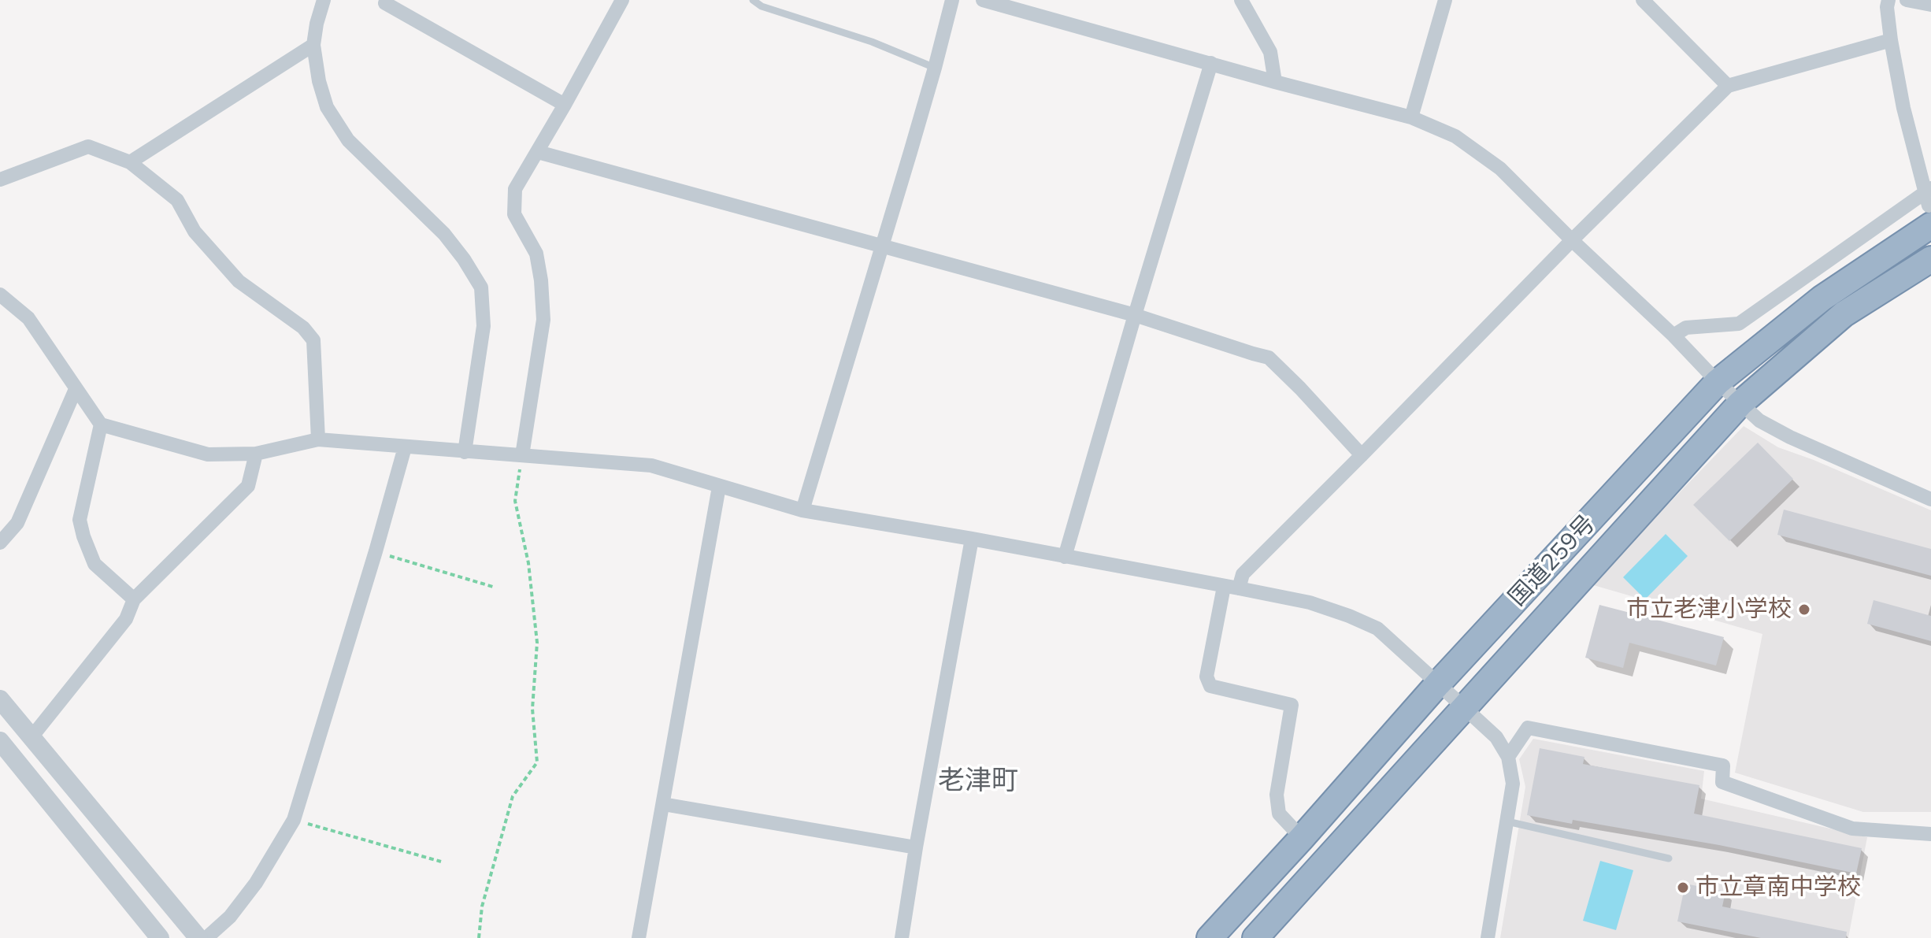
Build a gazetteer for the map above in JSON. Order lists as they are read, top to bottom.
{
  "streets": {
    "highway": ["国道259号"]
  },
  "districts": ["老津町"],
  "places": ["市立老津小学校", "市立章南中学校"]
}
